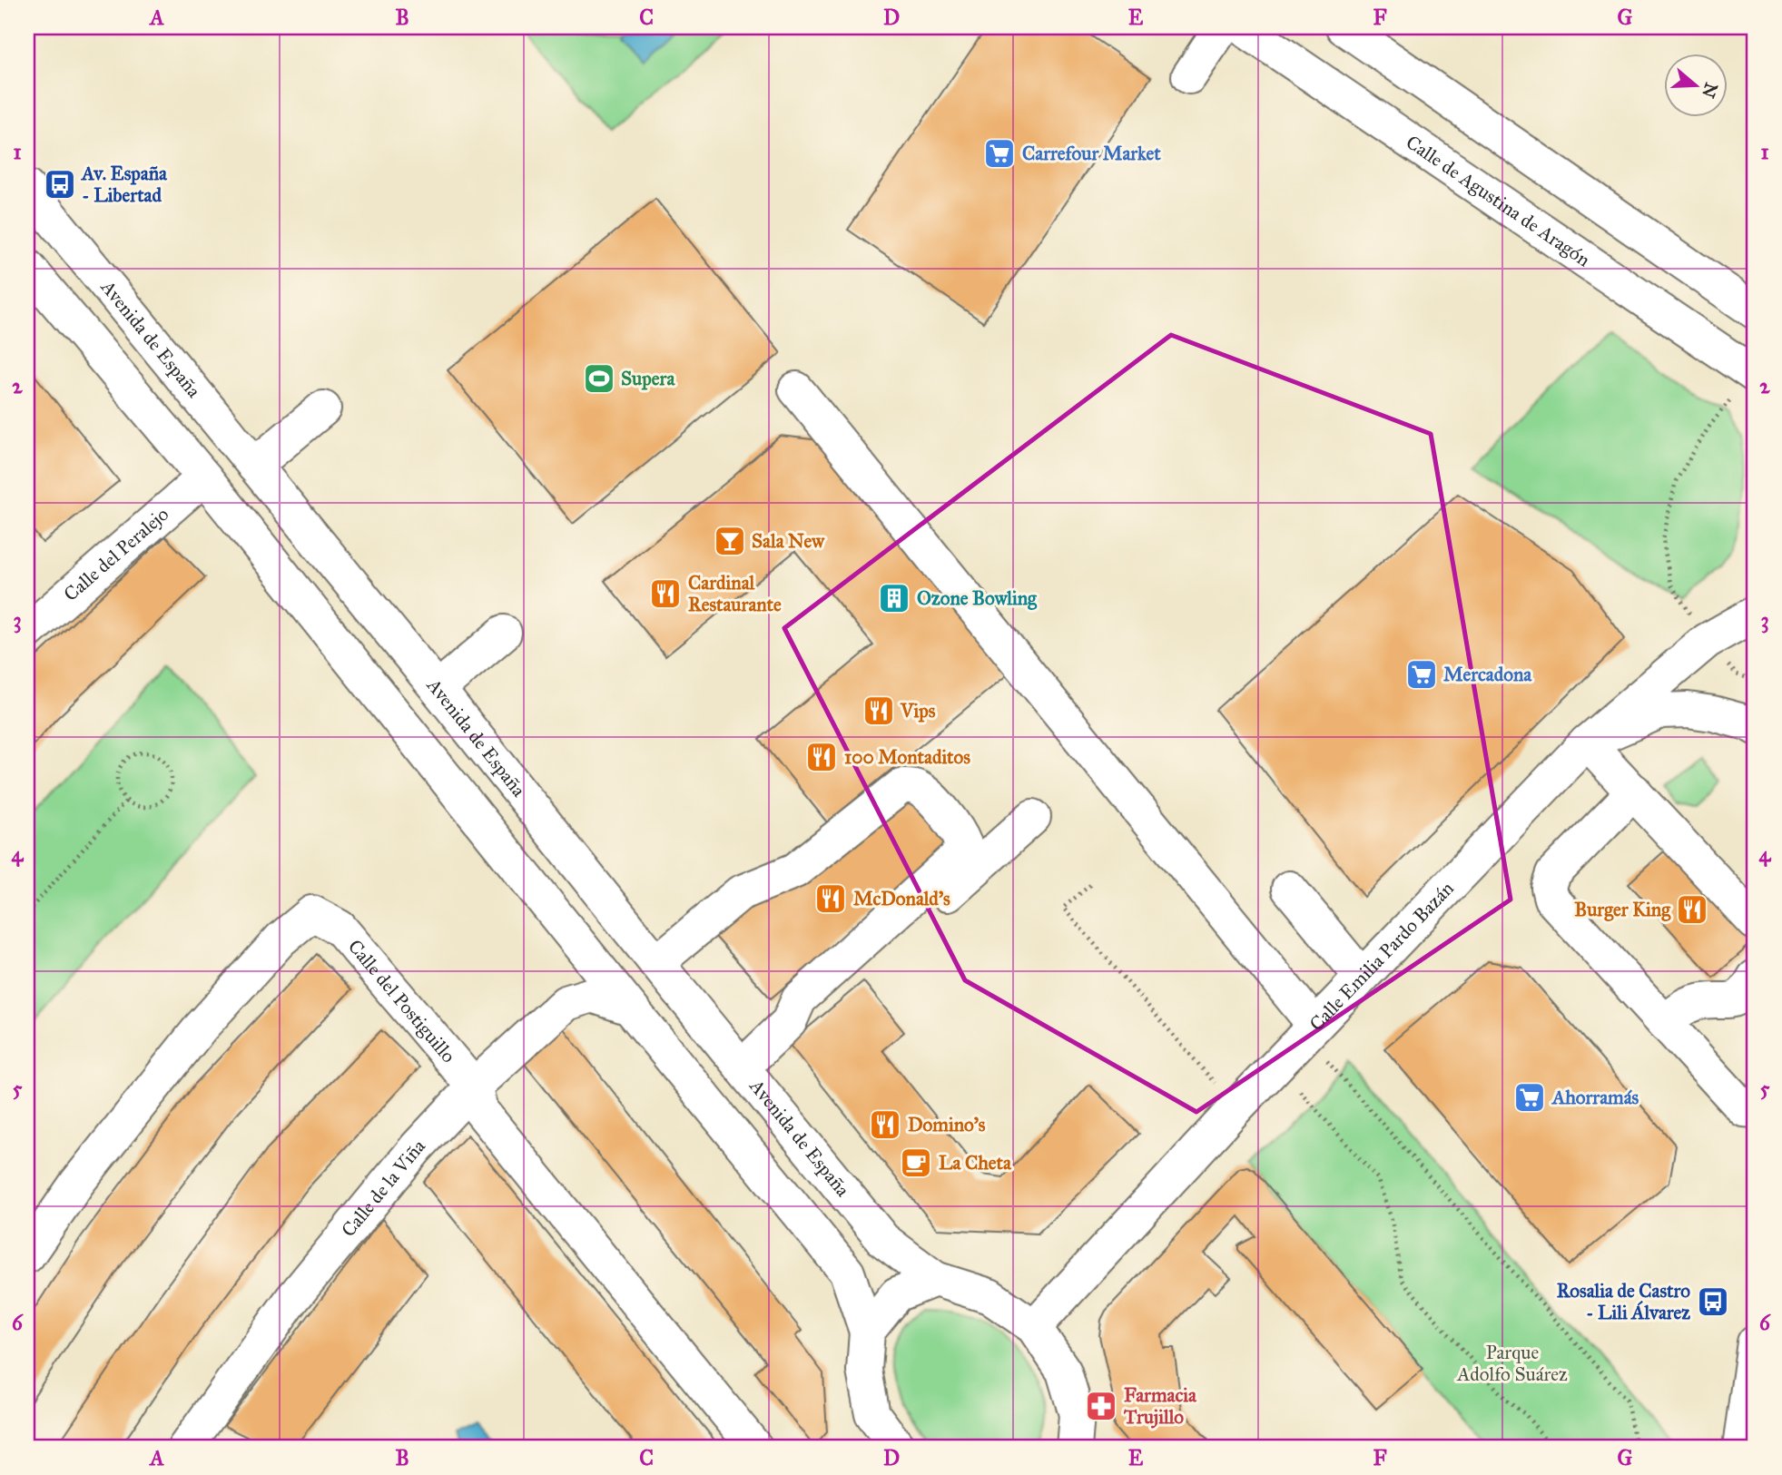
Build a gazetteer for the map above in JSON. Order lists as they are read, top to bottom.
{
  "streets": {
    "street": [
      "Calle de Agustina de Aragón",
      "Avenida de España",
      "Calle del Peralejo",
      "Calle Emilia Pardo Bazán",
      "Calle del Postiguillo",
      "Calle de la Viña"
    ]
  },
  "crossings": [
    ["Avenida de España", "Calle Emilia Pardo Bazán"],
    ["Calle del Postiguillo", "Calle de la Viña"]
  ],
  "parks": ["Parque Adolfo Suárez"],
  "places": {
    "supermarket": ["Carrefour Market", "Mercadona", "Ahorramás"],
    "bus stop": ["Av. España - Libertad", "Rosalia de Castro - Lili Álvarez"],
    "sports": ["Supera"],
    "bar": ["Sala New"],
    "restaurant": [
      "Cardinal Restaurante",
      "Vips",
      "100 Montaditos",
      "McDonald's",
      "Burger King",
      "Domino's"
    ],
    "building": ["Ozone Bowling"],
    "cafe": ["La Cheta"],
    "pharmacy": ["Farmacia Trujillo"]
  },
  "north": "right",
  "grid": {
    "columns": [
      "A",
      "B",
      "C",
      "D",
      "E",
      "F",
      "G"
    ],
    "rows": [
      "1",
      "2",
      "3",
      "4",
      "5",
      "6"
    ]
  }
}
